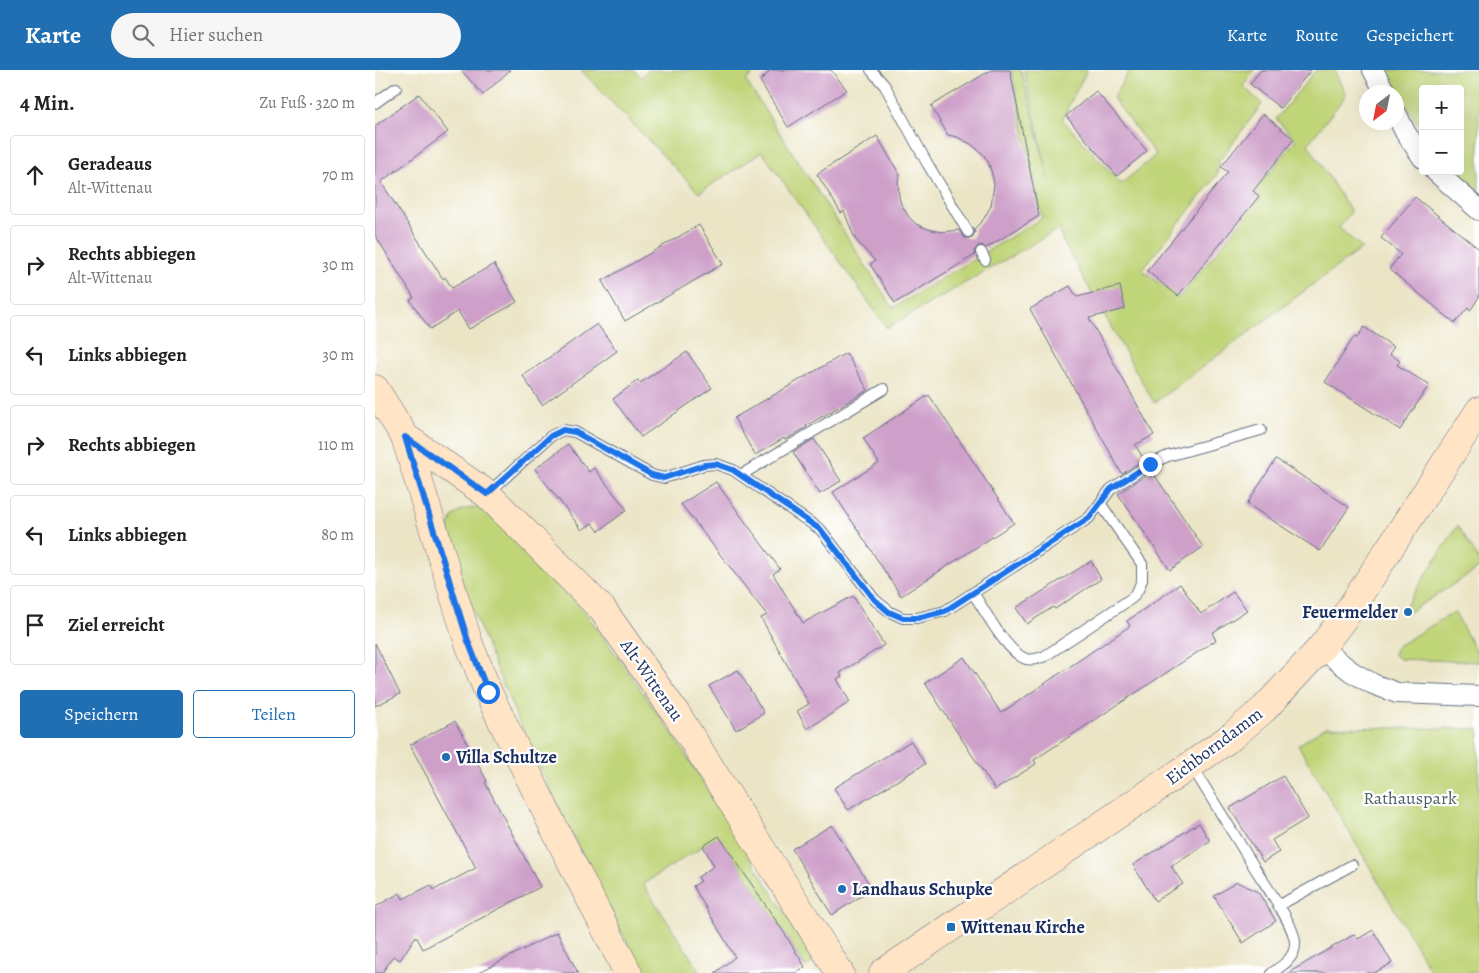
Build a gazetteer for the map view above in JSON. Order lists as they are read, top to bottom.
{
  "streets": {
    "main road": ["Alt-Wittenau", "Eichborndamm"]
  },
  "parks": ["Rathauspark"],
  "places": {
    "other": ["Feuermelder", "Villa Schultze", "Landhaus Schupke"],
    "transit": ["Wittenau Kirche"]
  },
  "north": "bottom left",
  "page": {
    "header": "Karte",
    "search": "Hier suchen",
    "nav": ["Karte", "Route", "Gespeichert"],
    "heading": ["4 Min.", "Zu Fuß · 320 m"],
    "map_buttons": ["+", "−"],
    "list": [
      ["Geradeaus", "Alt-Wittenau", "70 m"],
      ["Rechts abbiegen", "Alt-Wittenau", "30 m"],
      ["Links abbiegen", "30 m"],
      ["Rechts abbiegen", "110 m"],
      ["Links abbiegen", "80 m"],
      "Ziel erreicht"
    ],
    "buttons": ["Speichern", "Teilen"]
  }
}
